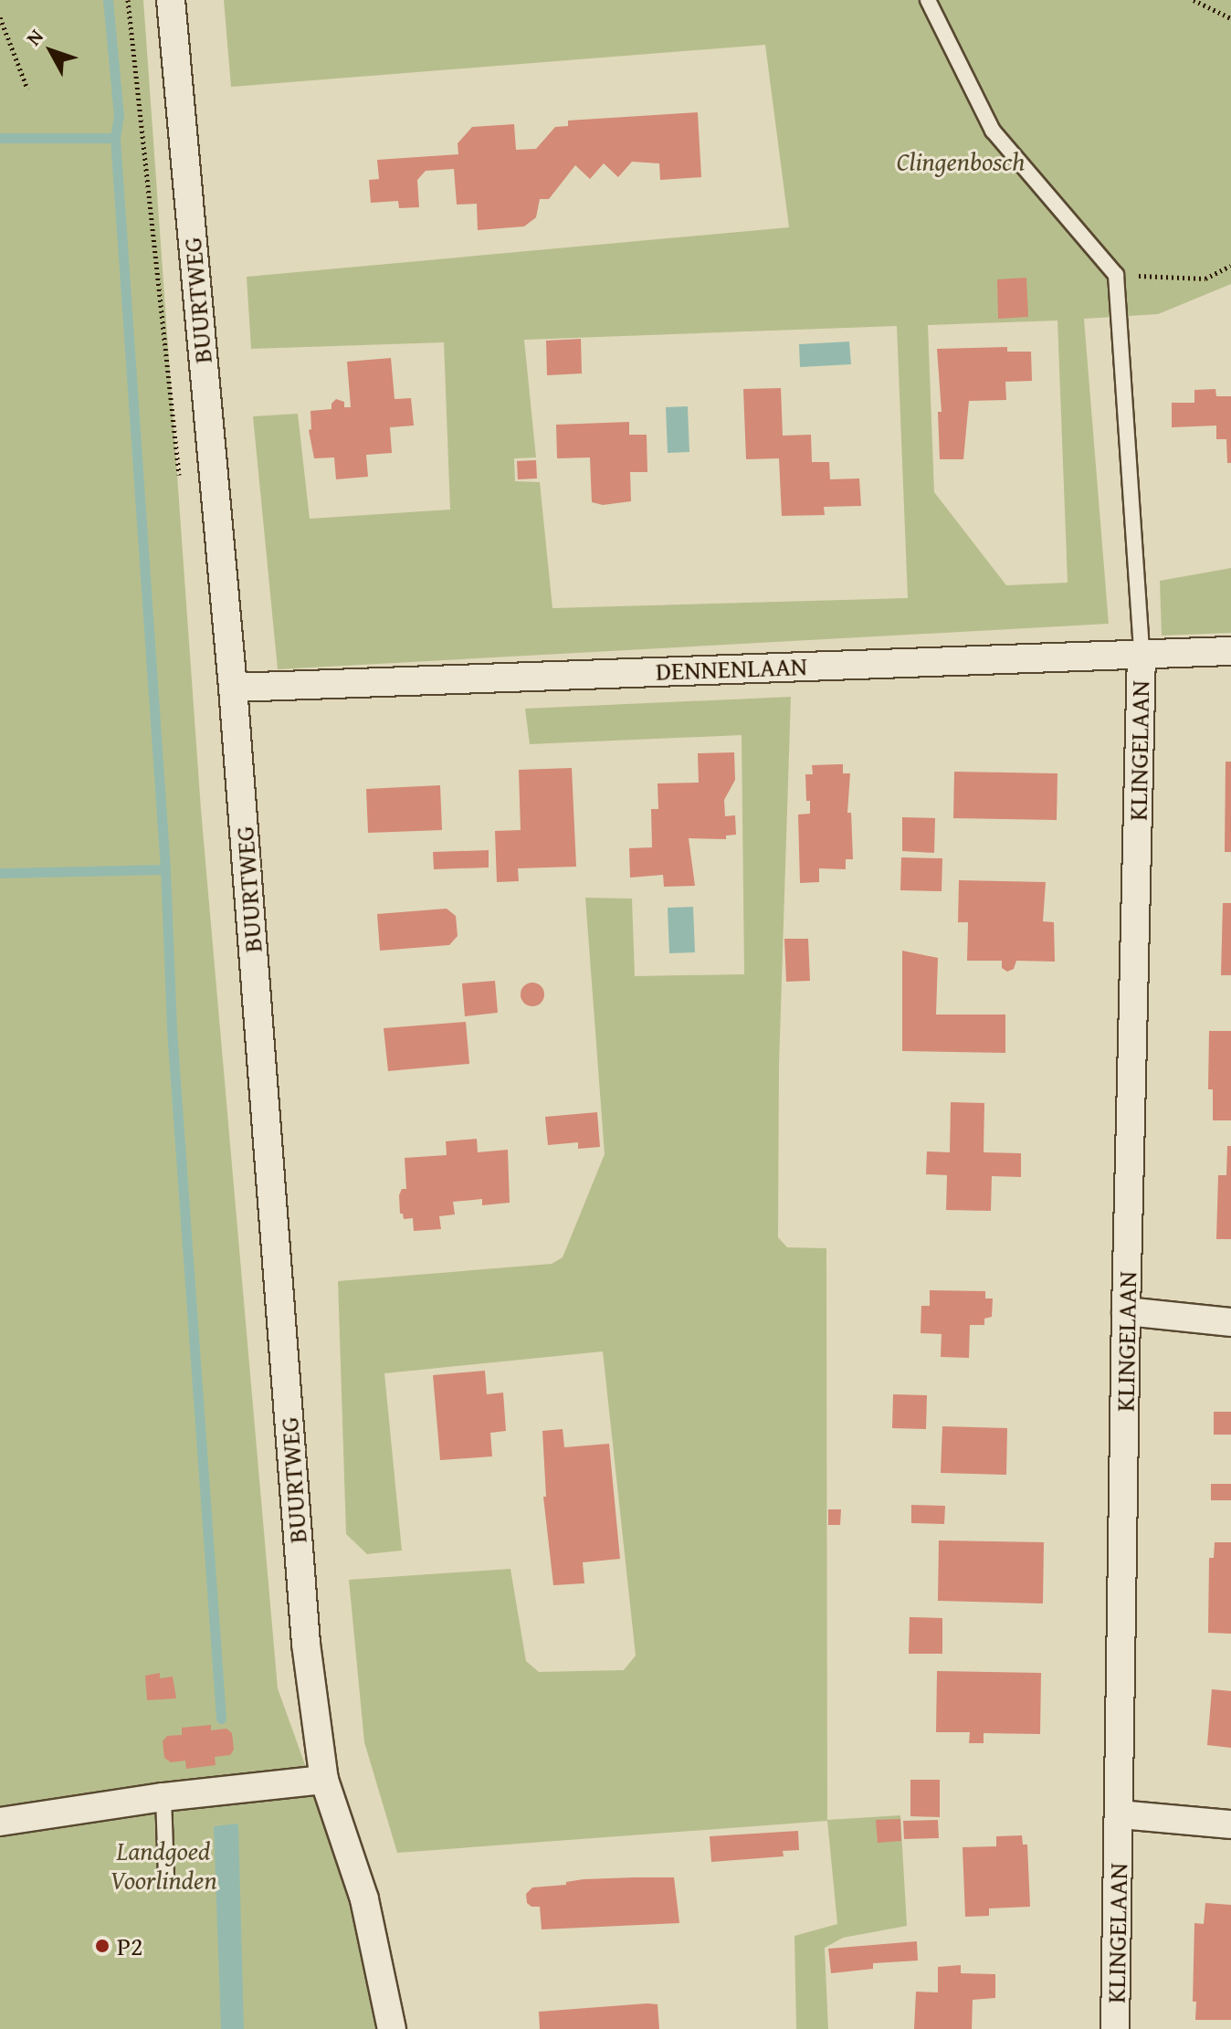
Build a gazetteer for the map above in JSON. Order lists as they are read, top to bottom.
{
  "streets": {
    "street": ["BUURTWEG", "DENNENLAAN", "KLINGELAAN"]
  },
  "crossings": [
    ["BUURTWEG", "DENNENLAAN"],
    ["DENNENLAAN", "KLINGELAAN"]
  ],
  "parks": ["Clingenbosch", "Landgoed Voorlinden"],
  "places": ["P2"],
  "north": "top left"
}
